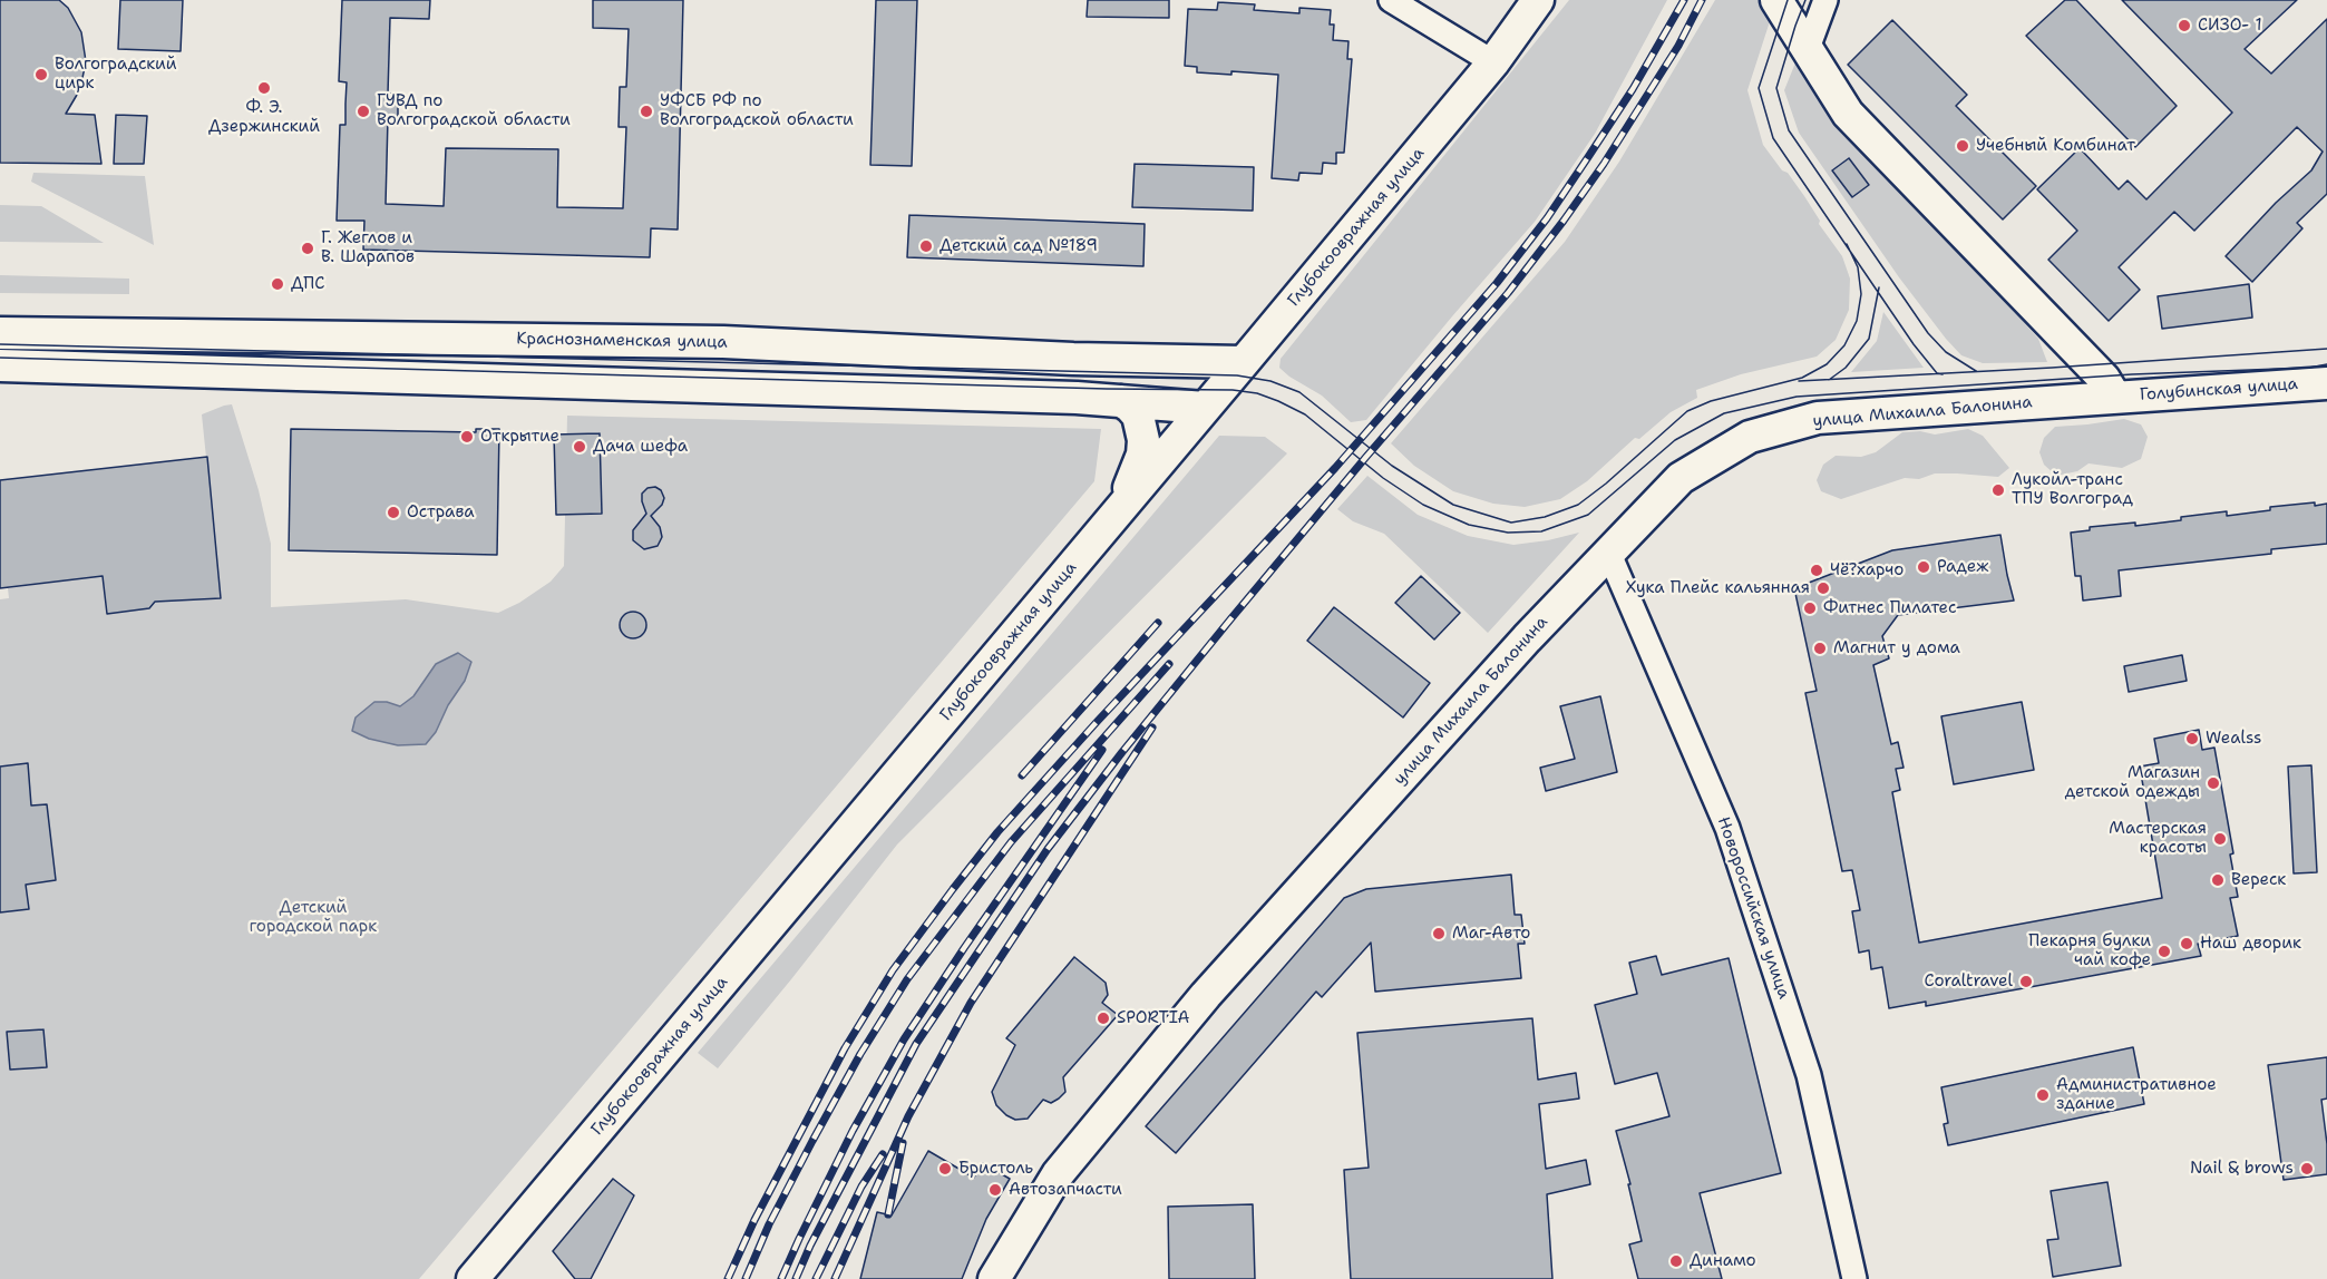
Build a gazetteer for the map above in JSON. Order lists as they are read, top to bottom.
{
  "streets": {
    "main road": [
      "Глубокоовражная улица",
      "Краснознаменская улица",
      "Голубинская улица",
      "улица Михаила Балонина"
    ],
    "street": ["Новороссийская улица"]
  },
  "crossings": [
    ["Глубокоовражная улица", "Краснознаменская улица"],
    ["Голубинская улица", "улица Михаила Балонина"],
    ["улица Михаила Балонина", "Новороссийская улица"]
  ],
  "parks": ["Детский городской парк"],
  "places": [
    "СИЗО- 1",
    "Волгоградский цирк",
    "Ф. Э. Дзержинский",
    "ГУВД по Волгоградской области",
    "УФСБ РФ по Волгоградской области",
    "Учебный Комбинат",
    "Детский сад №189",
    "Г. Жеглов и В. Шарапов",
    "ДПС",
    "Открытие",
    "Дача шефа",
    "Лукойл-транс ТПУ Волгоград",
    "Острава",
    "Радеж",
    "Чё?харчо",
    "Хука Плейс кальянная",
    "Фитнес Пилатес",
    "Магнит у дома",
    "Wealss",
    "Магазин детской одежды",
    "Мастерская красоты",
    "Вереск",
    "Маг-Авто",
    "Наш дворик",
    "Пекарня булки чай кофе",
    "Coraltravel",
    "SPORTIA",
    "Административное здание",
    "Бристоль",
    "Nail & brows",
    "Автозапчасти",
    "Динамо"
  ]
}
